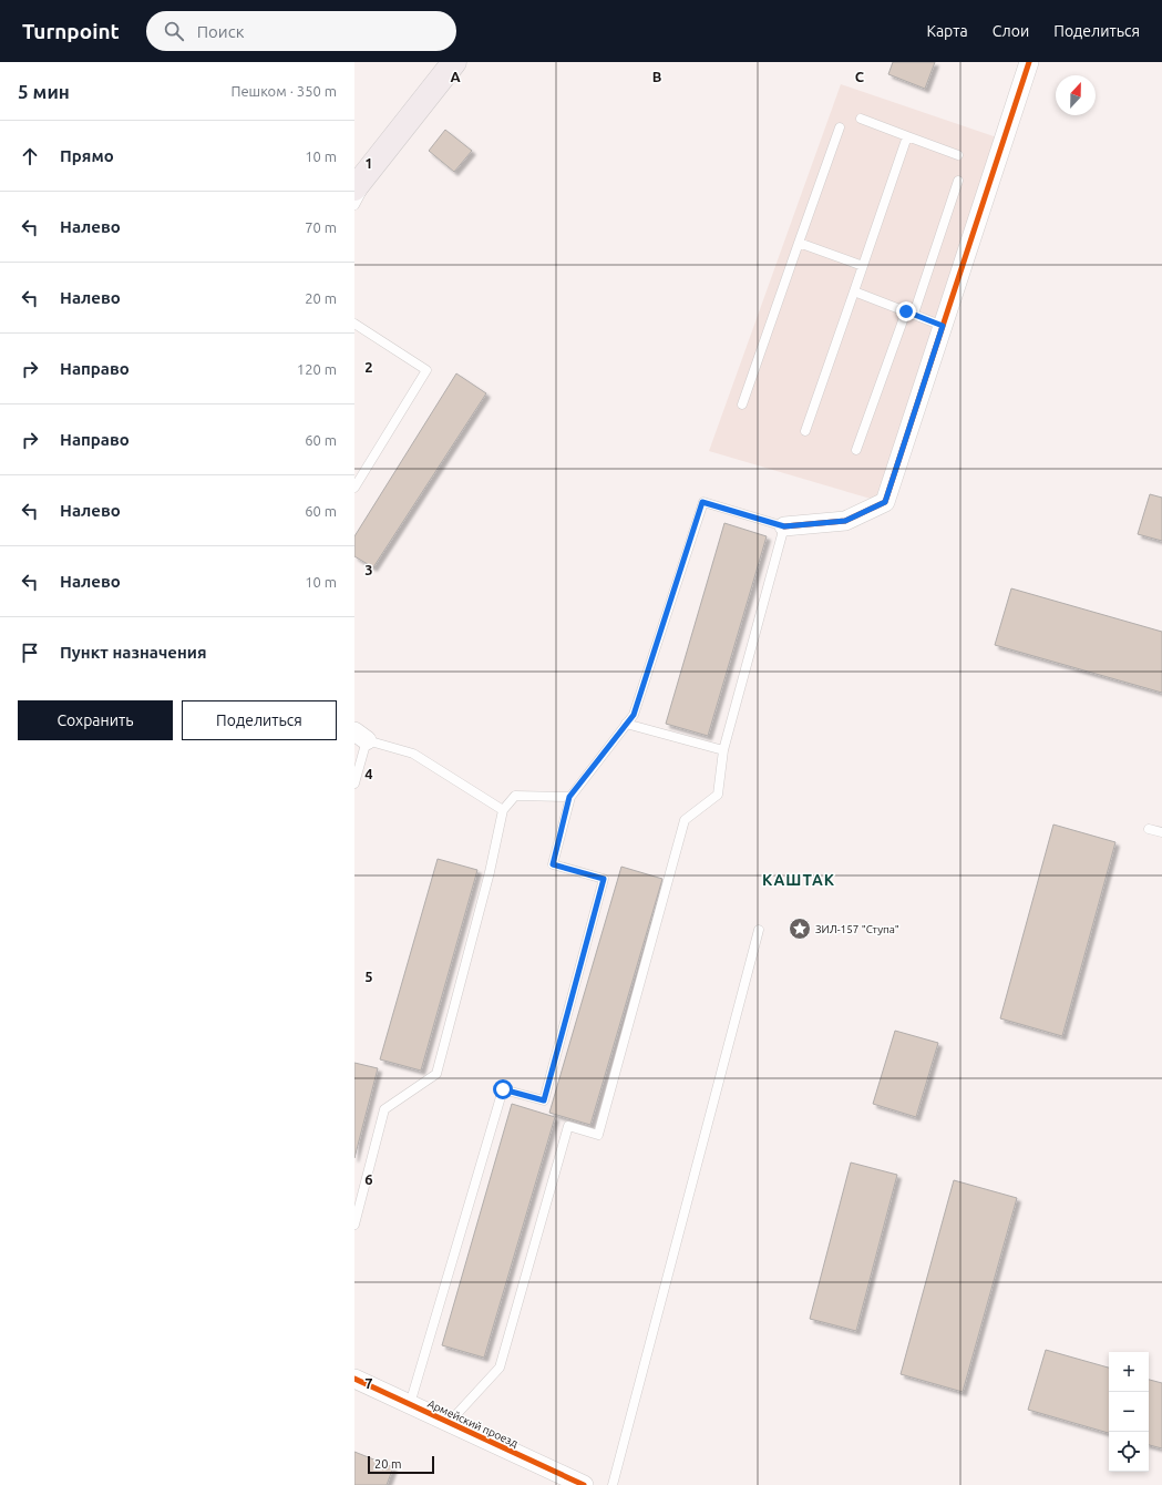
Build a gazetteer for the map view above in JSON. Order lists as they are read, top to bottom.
{
  "streets": {
    "street": ["Армейский проезд"]
  },
  "districts": ["КАШТАК"],
  "places": {
    "place": ["ЗИЛ-157 \"Ступа\""]
  },
  "scale_bar": "20 m",
  "north": "top",
  "page": {
    "header": "Turnpoint",
    "search": "Поиск",
    "nav": ["Карта", "Слои", "Поделиться"],
    "heading": ["5 мин", "Пешком · 350 m"],
    "list": [
      ["Прямо", "10 m"],
      ["Налево", "70 m"],
      ["Налево", "20 m"],
      ["Направо", "120 m"],
      ["Направо", "60 m"],
      ["Налево", "60 m"],
      ["Налево", "10 m"],
      "Пункт назначения"
    ],
    "buttons": ["Сохранить", "Поделиться"],
    "map_buttons": ["+", "−"],
    "scale": "20 m"
  },
  "grid": {
    "columns": ["A", "B", "C"],
    "rows": [
      "1",
      "2",
      "3",
      "4",
      "5",
      "6",
      "7"
    ]
  }
}
